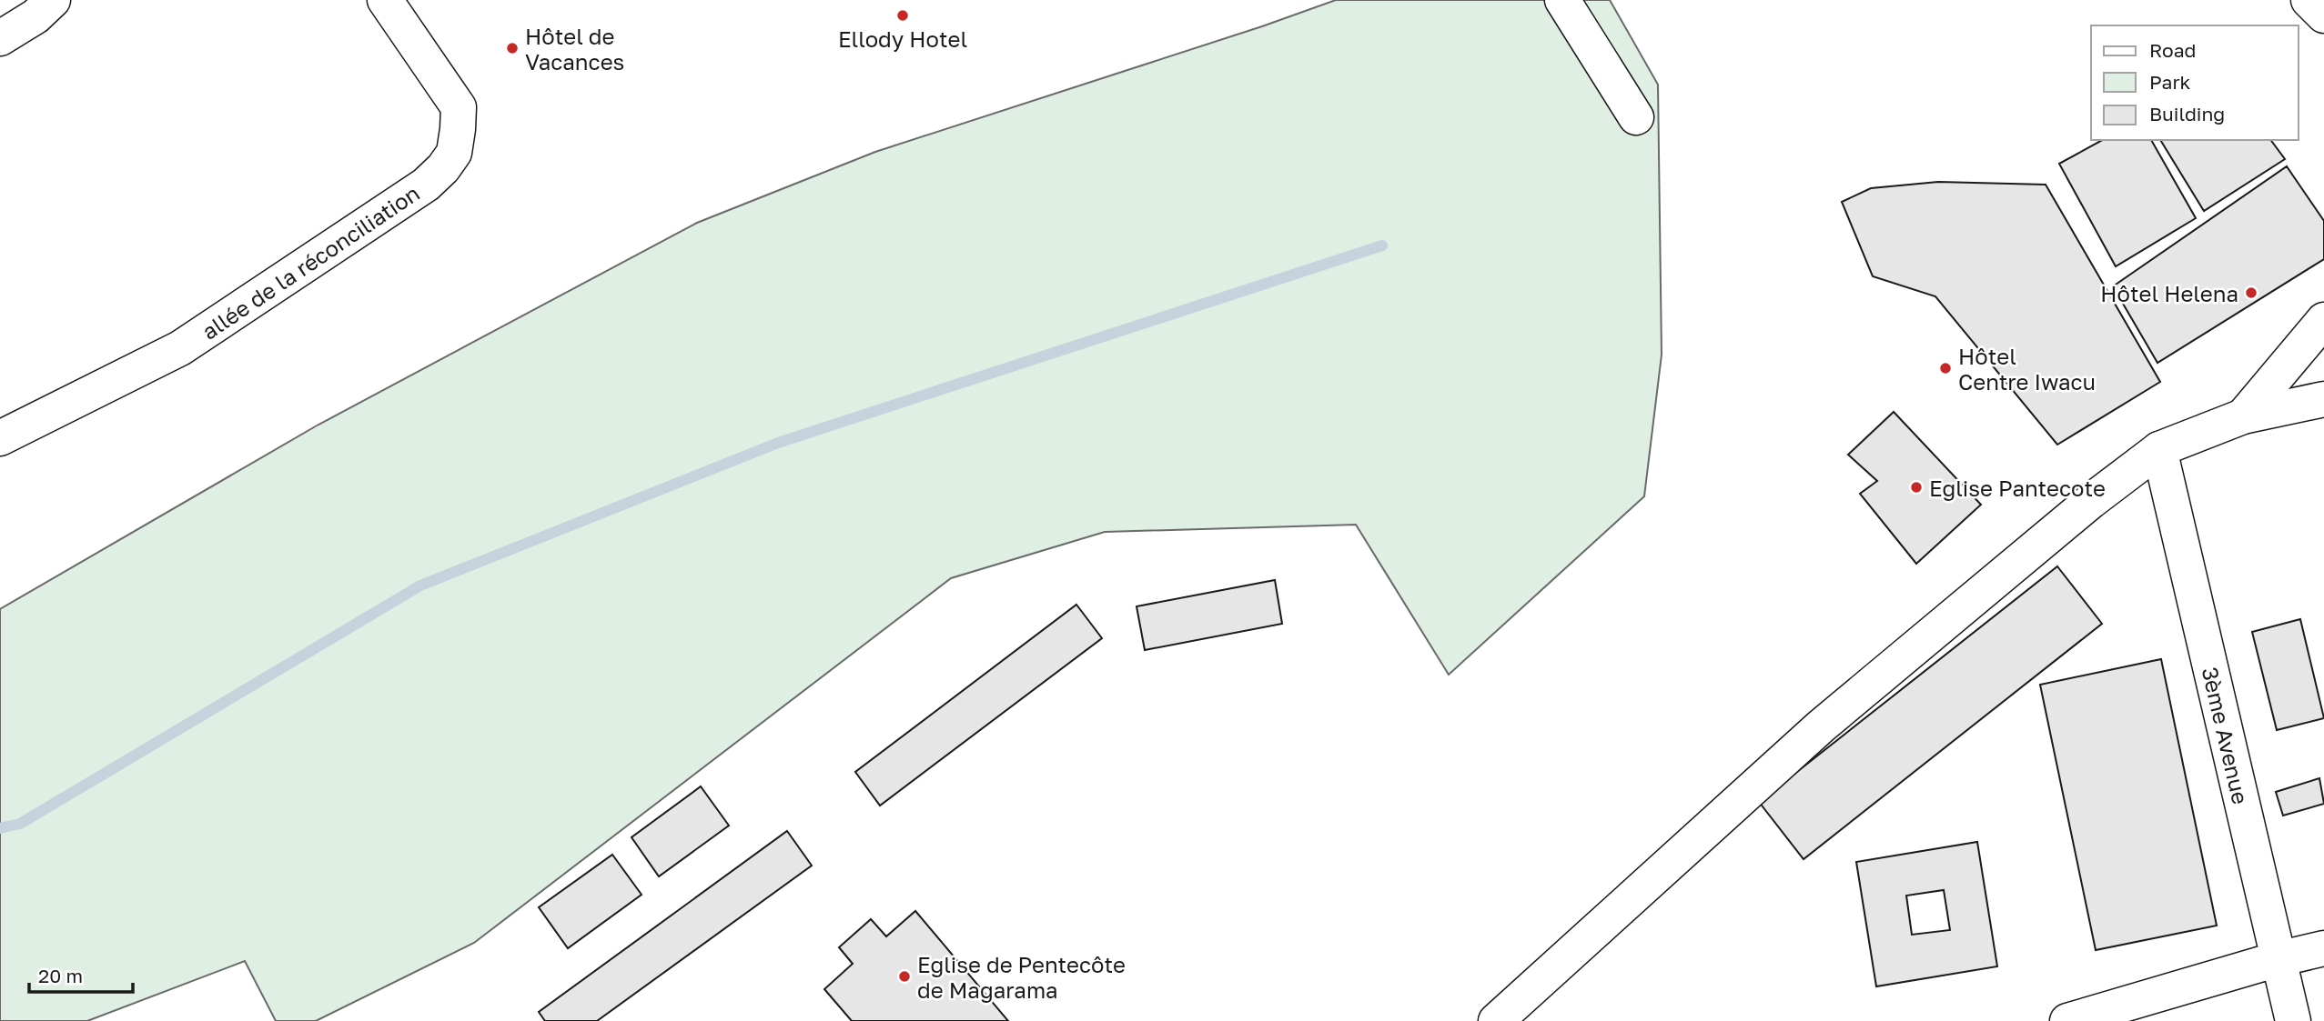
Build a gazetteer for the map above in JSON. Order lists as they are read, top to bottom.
{
  "streets": {
    "street": ["allée de la réconciliation", "3ème Avenue"]
  },
  "places": [
    "Ellody Hotel",
    "Hôtel de Vacances",
    "Hôtel Helena",
    "Hôtel Centre Iwacu",
    "Eglise Pantecote",
    "Eglise de Pentecôte de Magarama"
  ],
  "legend": ["Road", "Park", "Building"],
  "scale_bar": "20 m"
}
